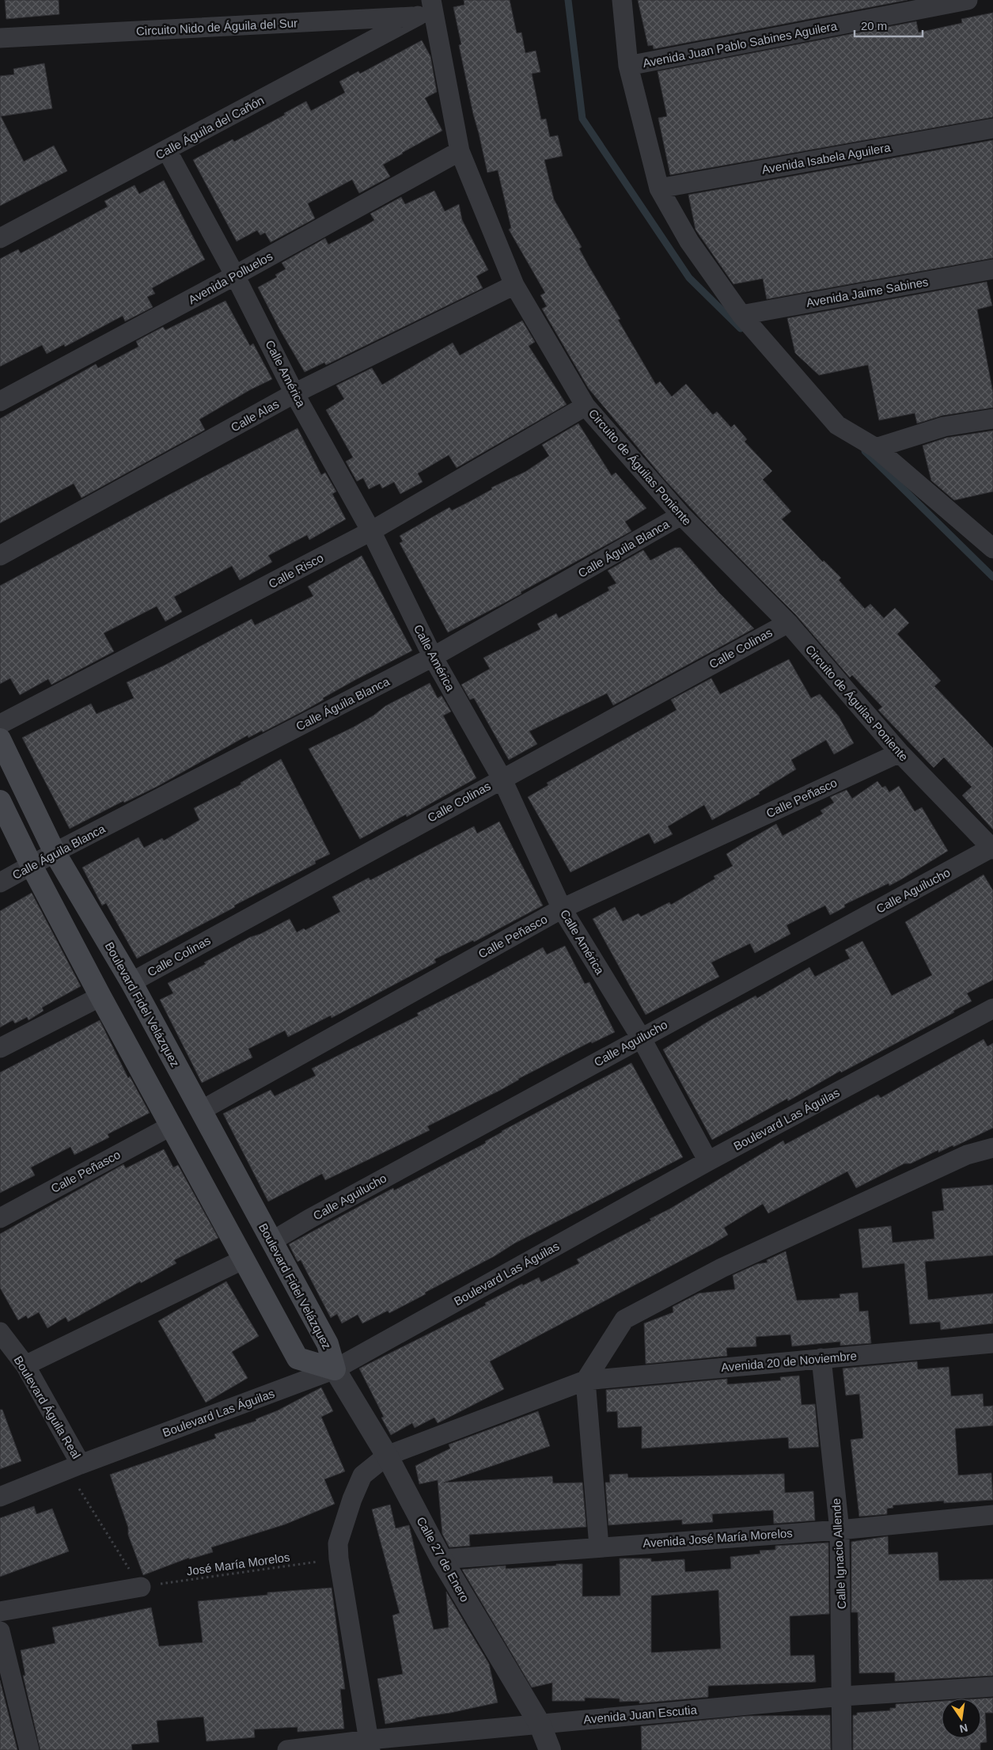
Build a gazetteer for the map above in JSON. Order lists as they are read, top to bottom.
{
  "streets": {
    "main road": ["Boulevard Fidel Velázquez"],
    "street": [
      "Circuito Nido de Águila del Sur",
      "Avenida Juan Pablo Sabines Aguilera",
      "Calle Águila del Cañón",
      "Avenida Isabela Aguilera",
      "Avenida Polluelos",
      "Avenida Jaime Sabines",
      "Calle América",
      "Calle Alas",
      "Circuito de Águilas Poniente",
      "Calle Águila Blanca",
      "Calle Risco",
      "Calle Colinas",
      "Calle Peñasco",
      "Calle Aguilucho",
      "Boulevard Las Águilas",
      "Avenida 20 de Noviembre",
      "Boulevard Águila Real",
      "Avenida José María Morelos",
      "Calle Ignacio Allende",
      "Calle 27 de Enero",
      "Avenida Juan Escutia"
    ],
    "path": ["José María Morelos"]
  },
  "crossings": [
    ["Circuito Nido de Águila del Sur", "Calle Águila del Cañón"],
    ["Circuito Nido de Águila del Sur", "Circuito de Águilas Poniente"],
    ["Calle Águila del Cañón", "Calle América"],
    ["Calle Águila del Cañón", "Circuito de Águilas Poniente"],
    ["Avenida Polluelos", "Calle América"],
    ["Avenida Polluelos", "Circuito de Águilas Poniente"],
    ["Calle América", "Calle Alas"],
    ["Calle América", "Calle Águila Blanca"],
    ["Calle América", "Calle Risco"],
    ["Calle América", "Calle Colinas"],
    ["Calle América", "Calle Peñasco"],
    ["Calle América", "Calle Aguilucho"],
    ["Calle América", "Boulevard Las Águilas"],
    ["Calle Alas", "Circuito de Águilas Poniente"],
    ["Circuito de Águilas Poniente", "Calle Águila Blanca"],
    ["Circuito de Águilas Poniente", "Calle Risco"],
    ["Circuito de Águilas Poniente", "Calle Colinas"],
    ["Circuito de Águilas Poniente", "Calle Peñasco"],
    ["Circuito de Águilas Poniente", "Calle Aguilucho"],
    ["Calle Águila Blanca", "Boulevard Fidel Velázquez"],
    ["Calle Colinas", "Boulevard Fidel Velázquez"],
    ["Calle Peñasco", "Boulevard Fidel Velázquez"],
    ["Calle Aguilucho", "Boulevard Fidel Velázquez"],
    ["Boulevard Fidel Velázquez", "Boulevard Las Águilas"],
    ["Boulevard Fidel Velázquez", "Calle 27 de Enero"],
    ["Boulevard Las Águilas", "Boulevard Águila Real"],
    ["Boulevard Las Águilas", "Calle 27 de Enero"],
    ["Avenida 20 de Noviembre", "Calle Ignacio Allende"],
    ["Avenida 20 de Noviembre", "Calle 27 de Enero"],
    ["Avenida 20 de Noviembre", "José María Morelos"],
    ["Avenida 20 de Noviembre", "Avenida Juan Escutia"],
    ["Avenida José María Morelos", "Calle Ignacio Allende"],
    ["Avenida José María Morelos", "Calle 27 de Enero"],
    ["Calle Ignacio Allende", "Avenida Juan Escutia"],
    ["Calle 27 de Enero", "Avenida Juan Escutia"]
  ],
  "scale_bar": "20 m",
  "north": "bottom"
}
